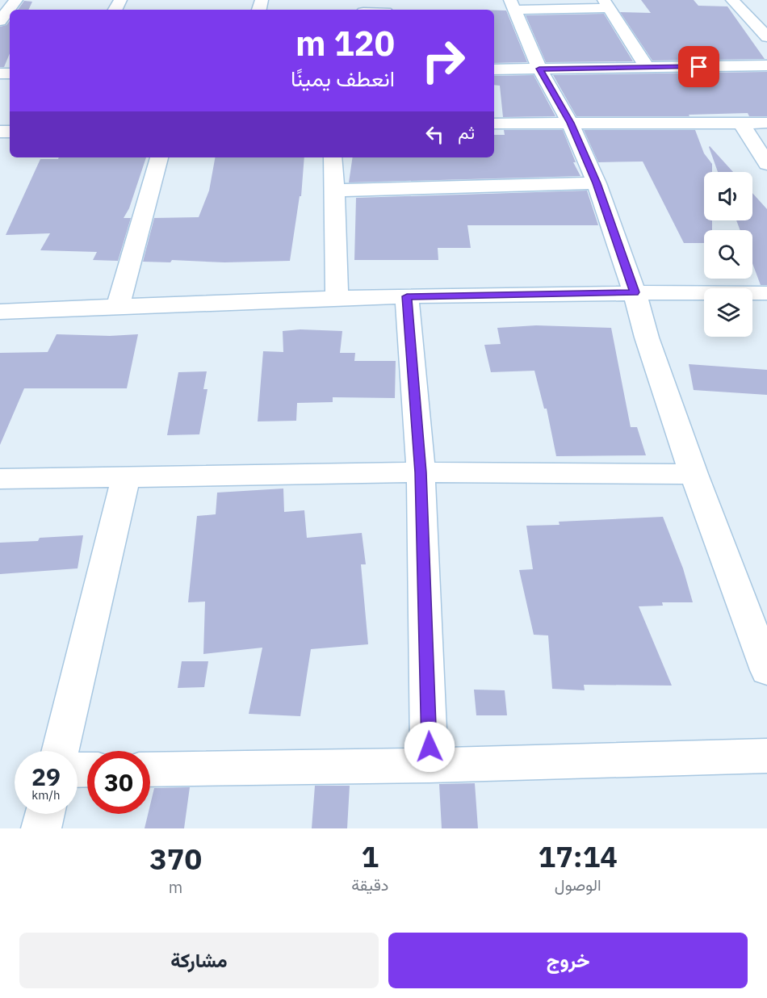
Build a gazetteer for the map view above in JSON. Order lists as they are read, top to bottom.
{
  "page": {
    "turn": ["120 m", "انعطف يمينًا"],
    "then": "ثم",
    "speed": "29 km/h",
    "limit": "30",
    "eta": [
      "17:14",
      "الوصول",
      "1",
      "دقيقة",
      "370",
      "m"
    ],
    "buttons": ["خروج", "مشاركة"]
  }
}
